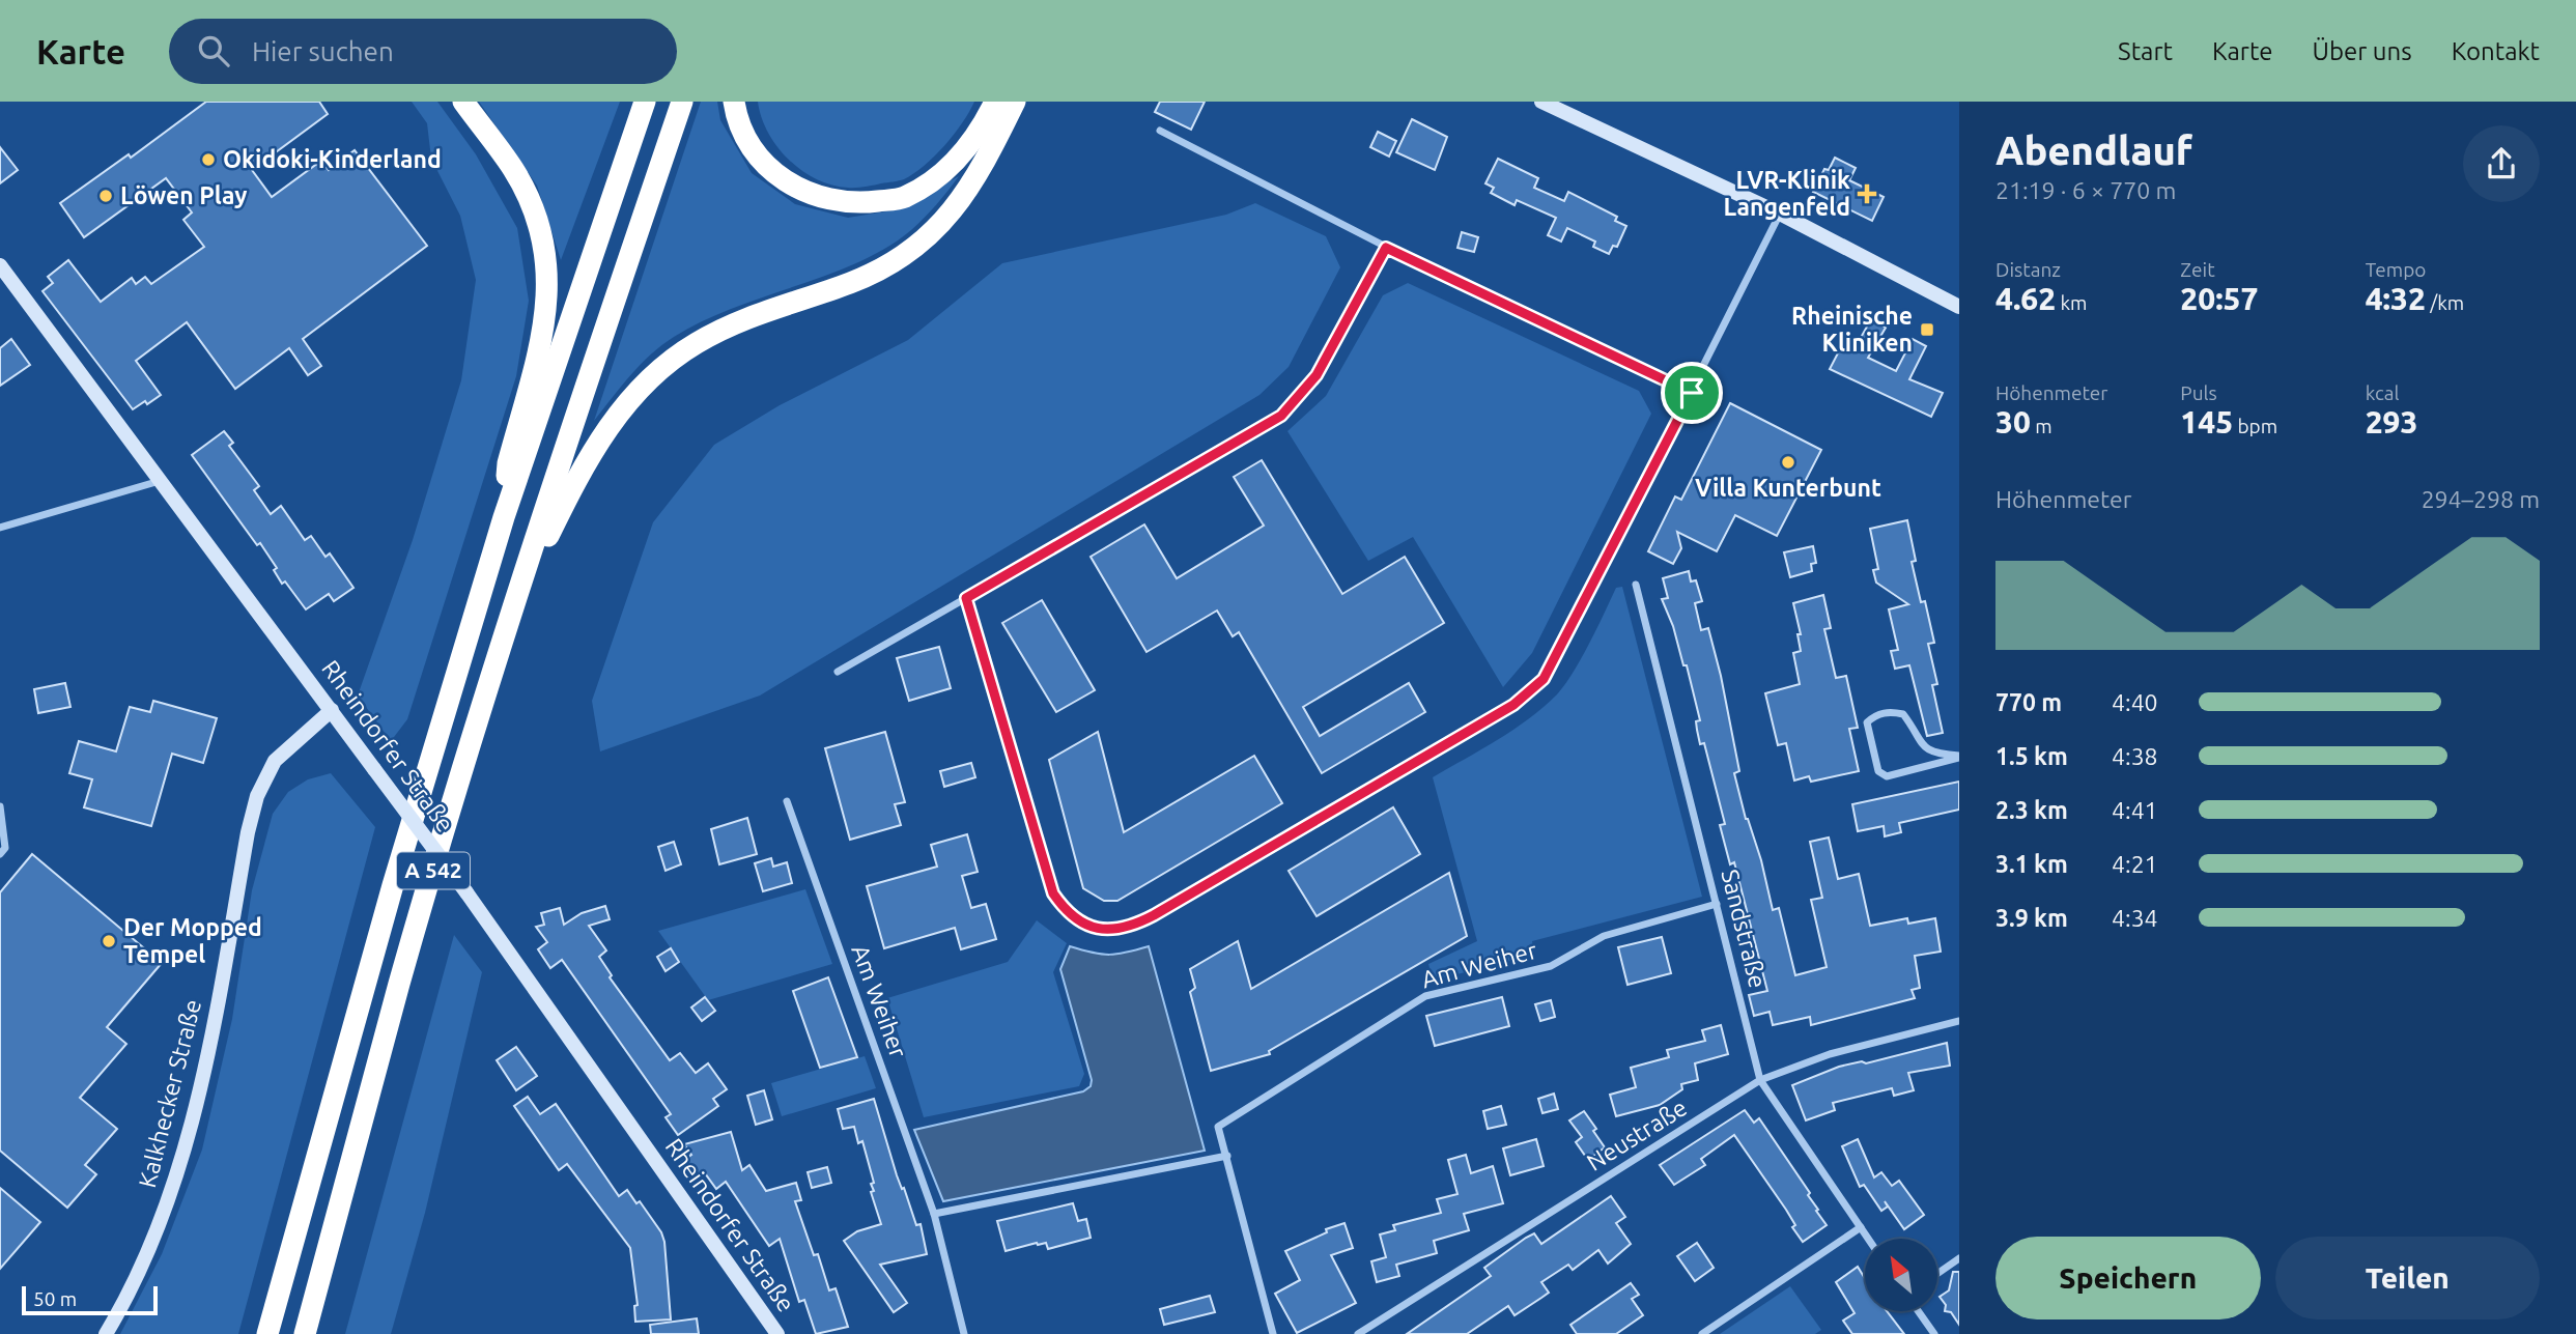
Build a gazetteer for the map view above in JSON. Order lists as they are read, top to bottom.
{
  "streets": {
    "highway": ["A 542"],
    "main road": ["Rheindorfer Straße", "Kalkhecker Straße"],
    "street": ["Sandstraße", "Am Weiher", "Neustraße"]
  },
  "crossings": [
    ["Rheindorfer Straße", "Kalkhecker Straße"],
    ["Sandstraße", "Am Weiher"],
    ["Sandstraße", "Neustraße"]
  ],
  "places": {
    "other": [
      "Okidoki-Kinderland",
      "Löwen Play",
      "Villa Kunterbunt",
      "Der Mopped Tempel"
    ],
    "health": ["LVR-Klinik Langenfeld"],
    "transit": ["Rheinische Kliniken"]
  },
  "scale_bar": "50 m",
  "north": "top left",
  "page": {
    "header": "Karte",
    "search": "Hier suchen",
    "nav": [
      "Start",
      "Karte",
      "Über uns",
      "Kontakt"
    ],
    "heading": ["Abendlauf", "21:19 · 6 × 770 m"],
    "stats": [
      ["Distanz", "4.62 km"],
      ["Zeit", "20:57"],
      ["Tempo", "4:32 /km"],
      ["Höhenmeter", "30 m"],
      ["Puls", "145 bpm"],
      ["kcal", "293"]
    ],
    "chart": ["Höhenmeter", "294–298 m"],
    "list": [
      {
        "name": "770 m",
        "note": "4:40"
      },
      {
        "name": "1.5 km",
        "note": "4:38"
      },
      {
        "name": "2.3 km",
        "note": "4:41"
      },
      {
        "name": "3.1 km",
        "note": "4:21"
      },
      {
        "name": "3.9 km",
        "note": "4:34"
      }
    ],
    "buttons": ["Speichern", "Teilen"],
    "scale": "50 m"
  }
}
